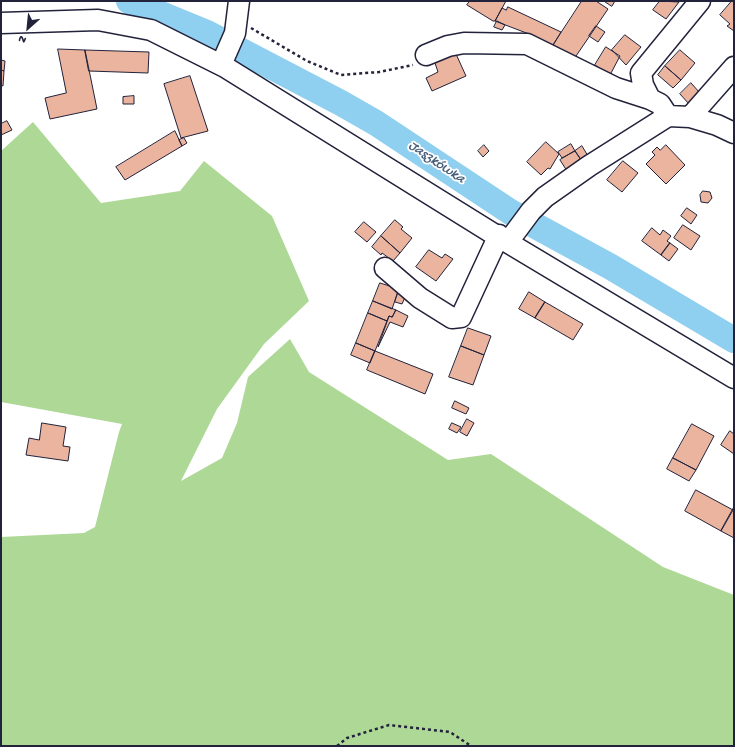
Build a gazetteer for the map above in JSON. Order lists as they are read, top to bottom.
{
  "water": ["Jaszkówka"],
  "north": "bottom left"
}
